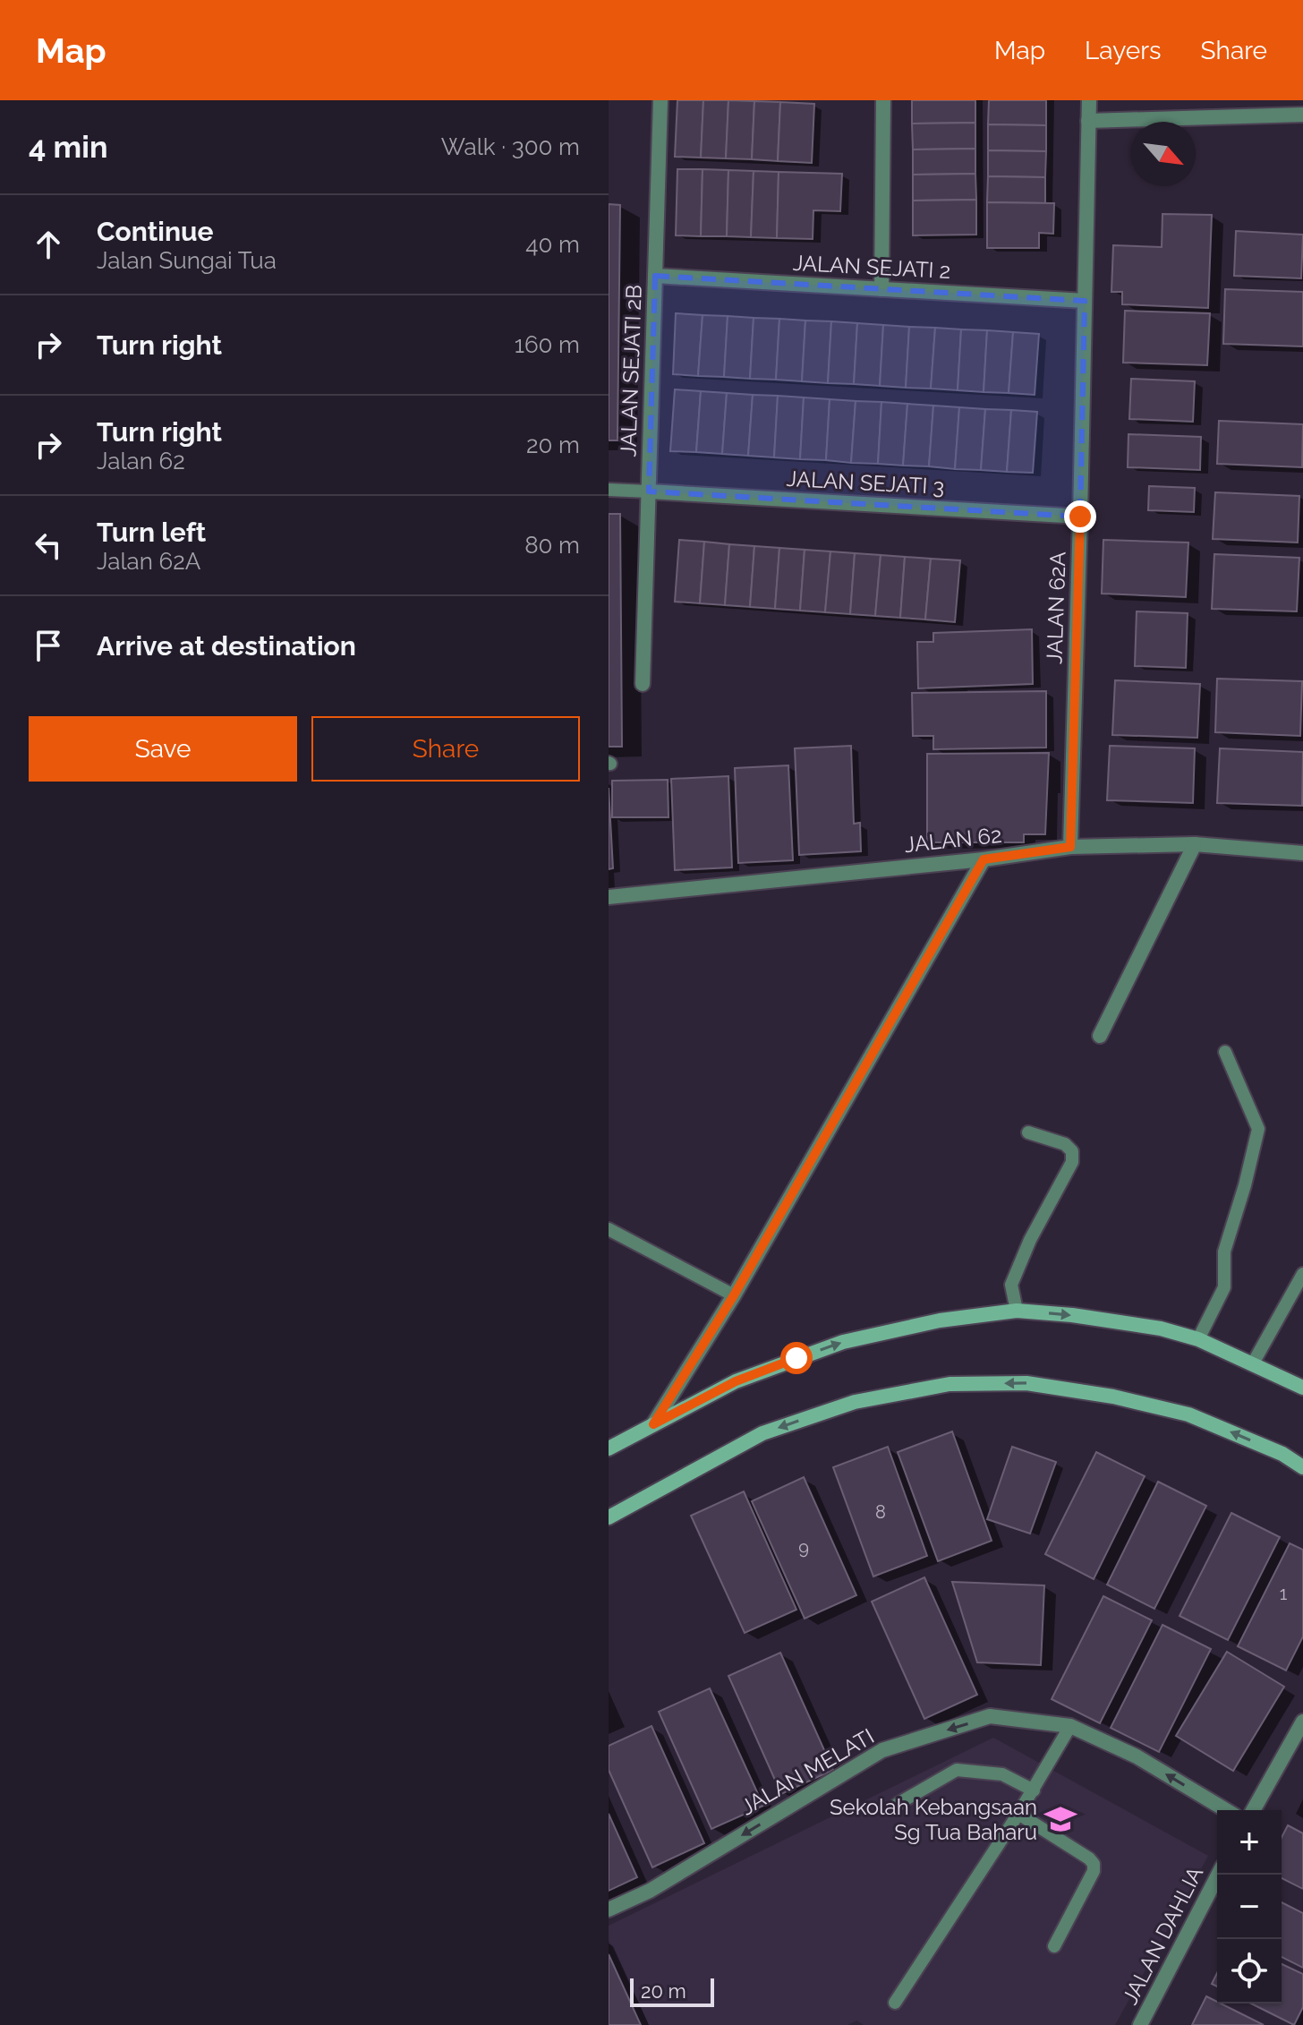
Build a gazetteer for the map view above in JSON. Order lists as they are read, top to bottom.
{
  "streets": {
    "street": [
      "JALAN SEJATI 2",
      "JALAN SEJATI 2B",
      "JALAN SEJATI 3",
      "JALAN 62A",
      "JALAN 62",
      "JALAN MELATI",
      "JALAN DAHLIA"
    ]
  },
  "crossings": [
    ["JALAN SEJATI 2", "JALAN SEJATI 2B"],
    ["JALAN SEJATI 2", "JALAN 62A"],
    ["JALAN SEJATI 2B", "JALAN SEJATI 3"],
    ["JALAN SEJATI 3", "JALAN 62A"],
    ["JALAN 62A", "JALAN 62"]
  ],
  "one_way": ["JALAN MELATI"],
  "places": {
    "school or university": ["Sekolah Kebangsaan Sg Tua Baharu"]
  },
  "house_numbers": ["8", "9", "1"],
  "scale_bar": "20 m",
  "north": "bottom right",
  "page": {
    "header": "Map",
    "nav": ["Map", "Layers", "Share"],
    "heading": ["4 min", "Walk · 300 m"],
    "list": [
      ["Continue", "Jalan Sungai Tua", "40 m"],
      ["Turn right", "160 m"],
      ["Turn right", "Jalan 62", "20 m"],
      ["Turn left", "Jalan 62A", "80 m"],
      "Arrive at destination"
    ],
    "buttons": ["Save", "Share"],
    "map_buttons": ["+", "−"],
    "scale": "20 m"
  }
}
